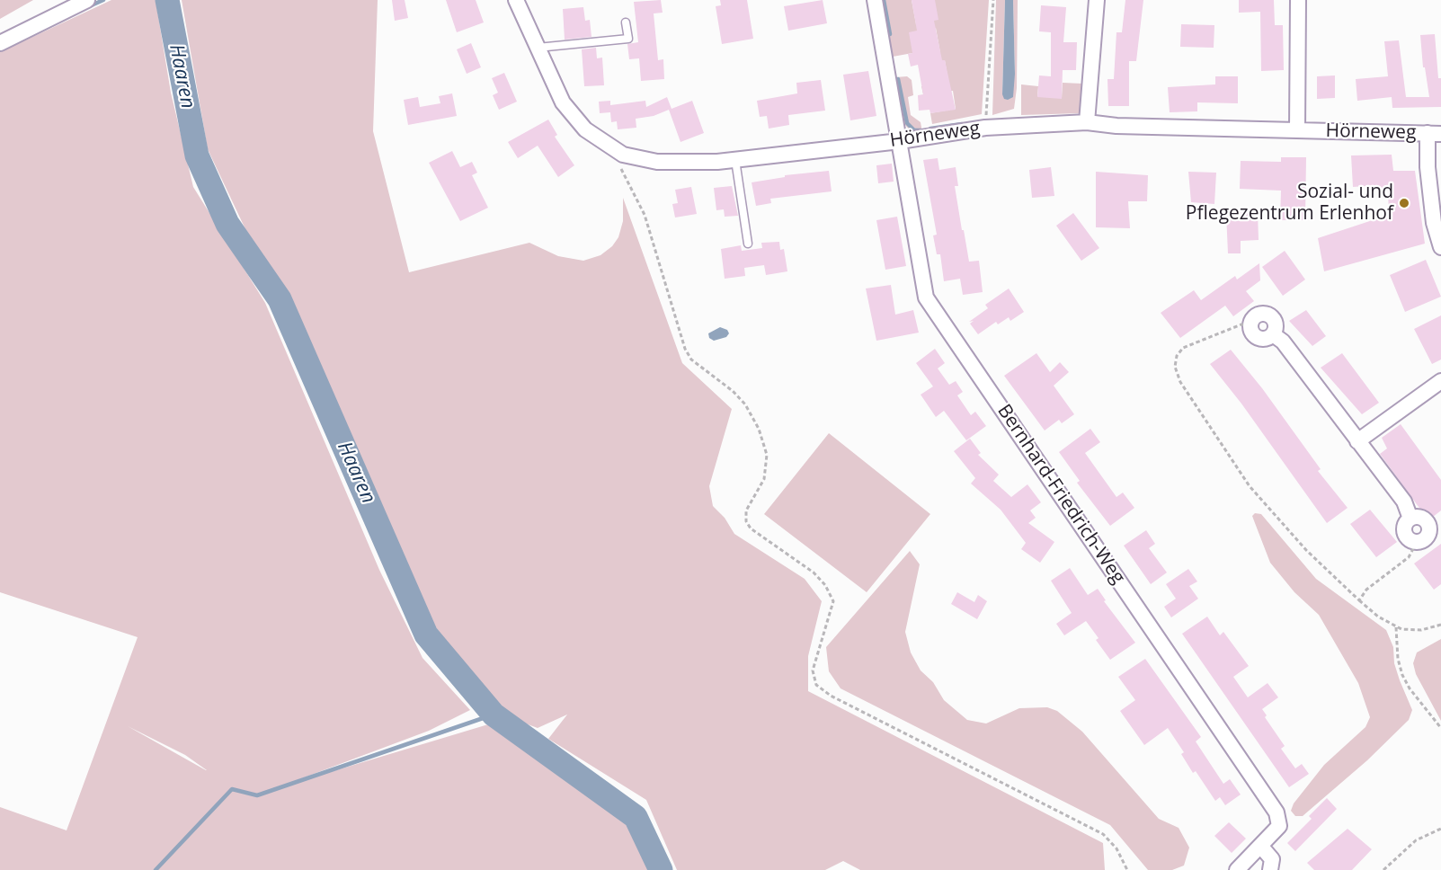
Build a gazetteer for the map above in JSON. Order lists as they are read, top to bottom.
{
  "streets": {
    "street": ["Hörneweg", "Bernhard-Friedrich-Weg"]
  },
  "crossings": [
    ["Hörneweg", "Bernhard-Friedrich-Weg"]
  ],
  "water": ["Haaren"],
  "places": ["Sozial- und Pflegezentrum Erlenhof"]
}
